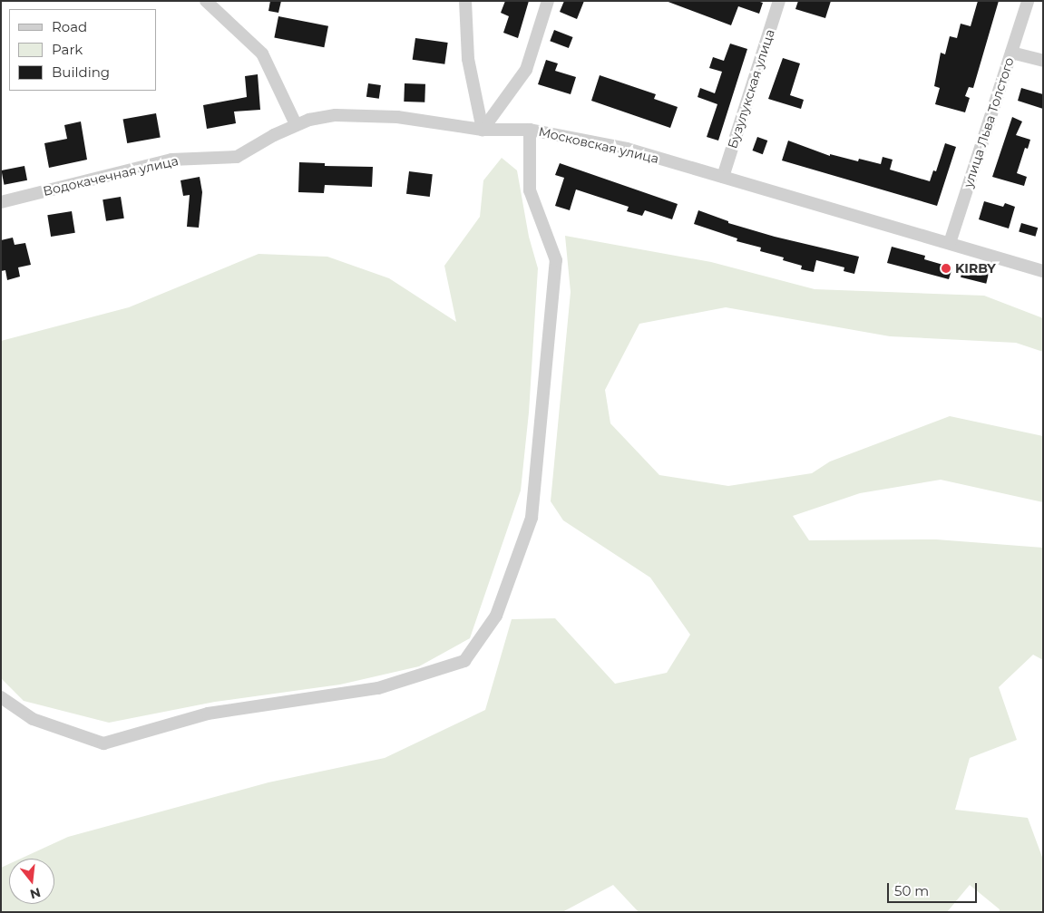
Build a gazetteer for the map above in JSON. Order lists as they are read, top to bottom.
{
  "streets": {
    "street": [
      "Бузулукская улица",
      "улица Льва Толстого",
      "Московская улица",
      "Водокачечная улица"
    ]
  },
  "crossings": [
    ["Бузулукская улица", "Московская улица"],
    ["улица Льва Толстого", "Московская улица"],
    ["Московская улица", "Водокачечная улица"]
  ],
  "places": ["KIRBY"],
  "legend": ["Road", "Park", "Building"],
  "scale_bar": "50 m",
  "north": "bottom"
}
